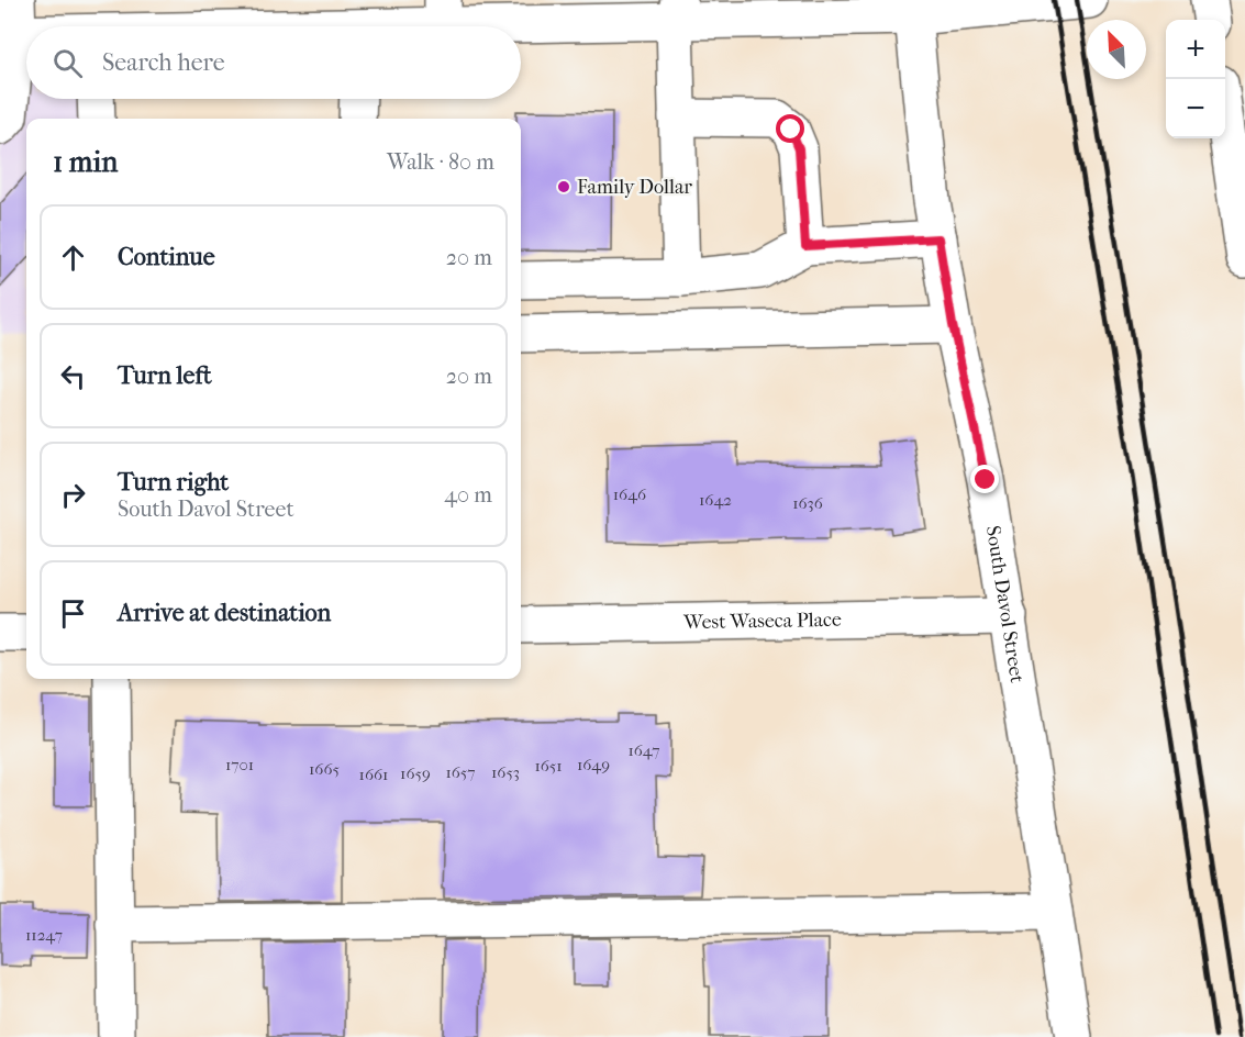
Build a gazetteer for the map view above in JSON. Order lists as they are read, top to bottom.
{
  "streets": {
    "street": ["South Davol Street", "West Waseca Place"]
  },
  "crossings": [
    ["South Davol Street", "West Waseca Place"]
  ],
  "places": ["Family Dollar"],
  "house_numbers": [
    "1646",
    "1642",
    "1636",
    "1647",
    "1701",
    "1649",
    "1651",
    "1665",
    "1657",
    "1653",
    "1659",
    "1661",
    "11247"
  ],
  "north": "top left",
  "page": {
    "map_buttons": ["+", "−"],
    "search": "Search here",
    "heading": ["1 min", "Walk · 80 m"],
    "list": [
      ["Continue", "20 m"],
      ["Turn left", "20 m"],
      ["Turn right", "South Davol Street", "40 m"],
      "Arrive at destination"
    ]
  }
}
